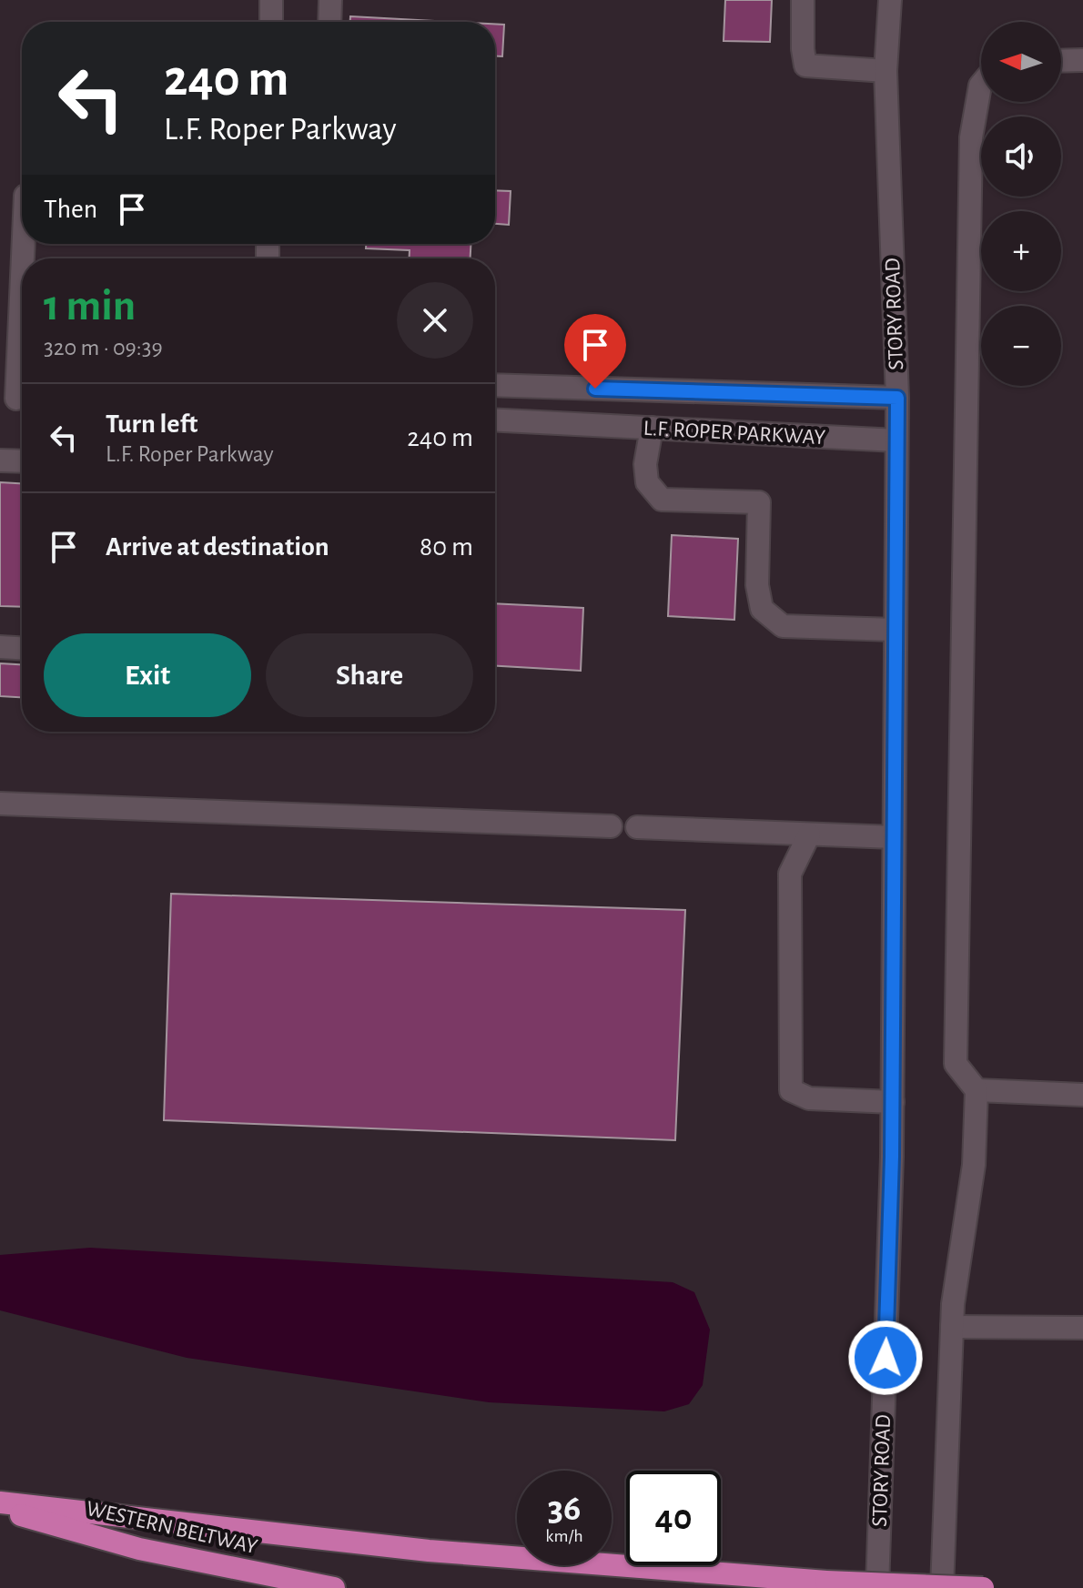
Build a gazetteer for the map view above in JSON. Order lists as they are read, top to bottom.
{
  "streets": {
    "highway": ["WESTERN BELTWAY"],
    "street": ["STORY ROAD", "L.F. ROPER PARKWAY"]
  },
  "crossings": [
    ["STORY ROAD", "L.F. ROPER PARKWAY"]
  ],
  "north": "left",
  "page": {
    "map_buttons": ["+", "−"],
    "turn": ["240 m", "L.F. Roper Parkway"],
    "then": "Then",
    "heading": ["1 min", "320 m · 09:39"],
    "list": [
      {
        "name": "Turn left",
        "note": "L.F. Roper Parkway",
        "value": "240 m"
      },
      {
        "name": "Arrive at destination",
        "value": "80 m"
      }
    ],
    "buttons": ["Exit", "Share"],
    "speed": "36 km/h",
    "limit": "40"
  }
}
